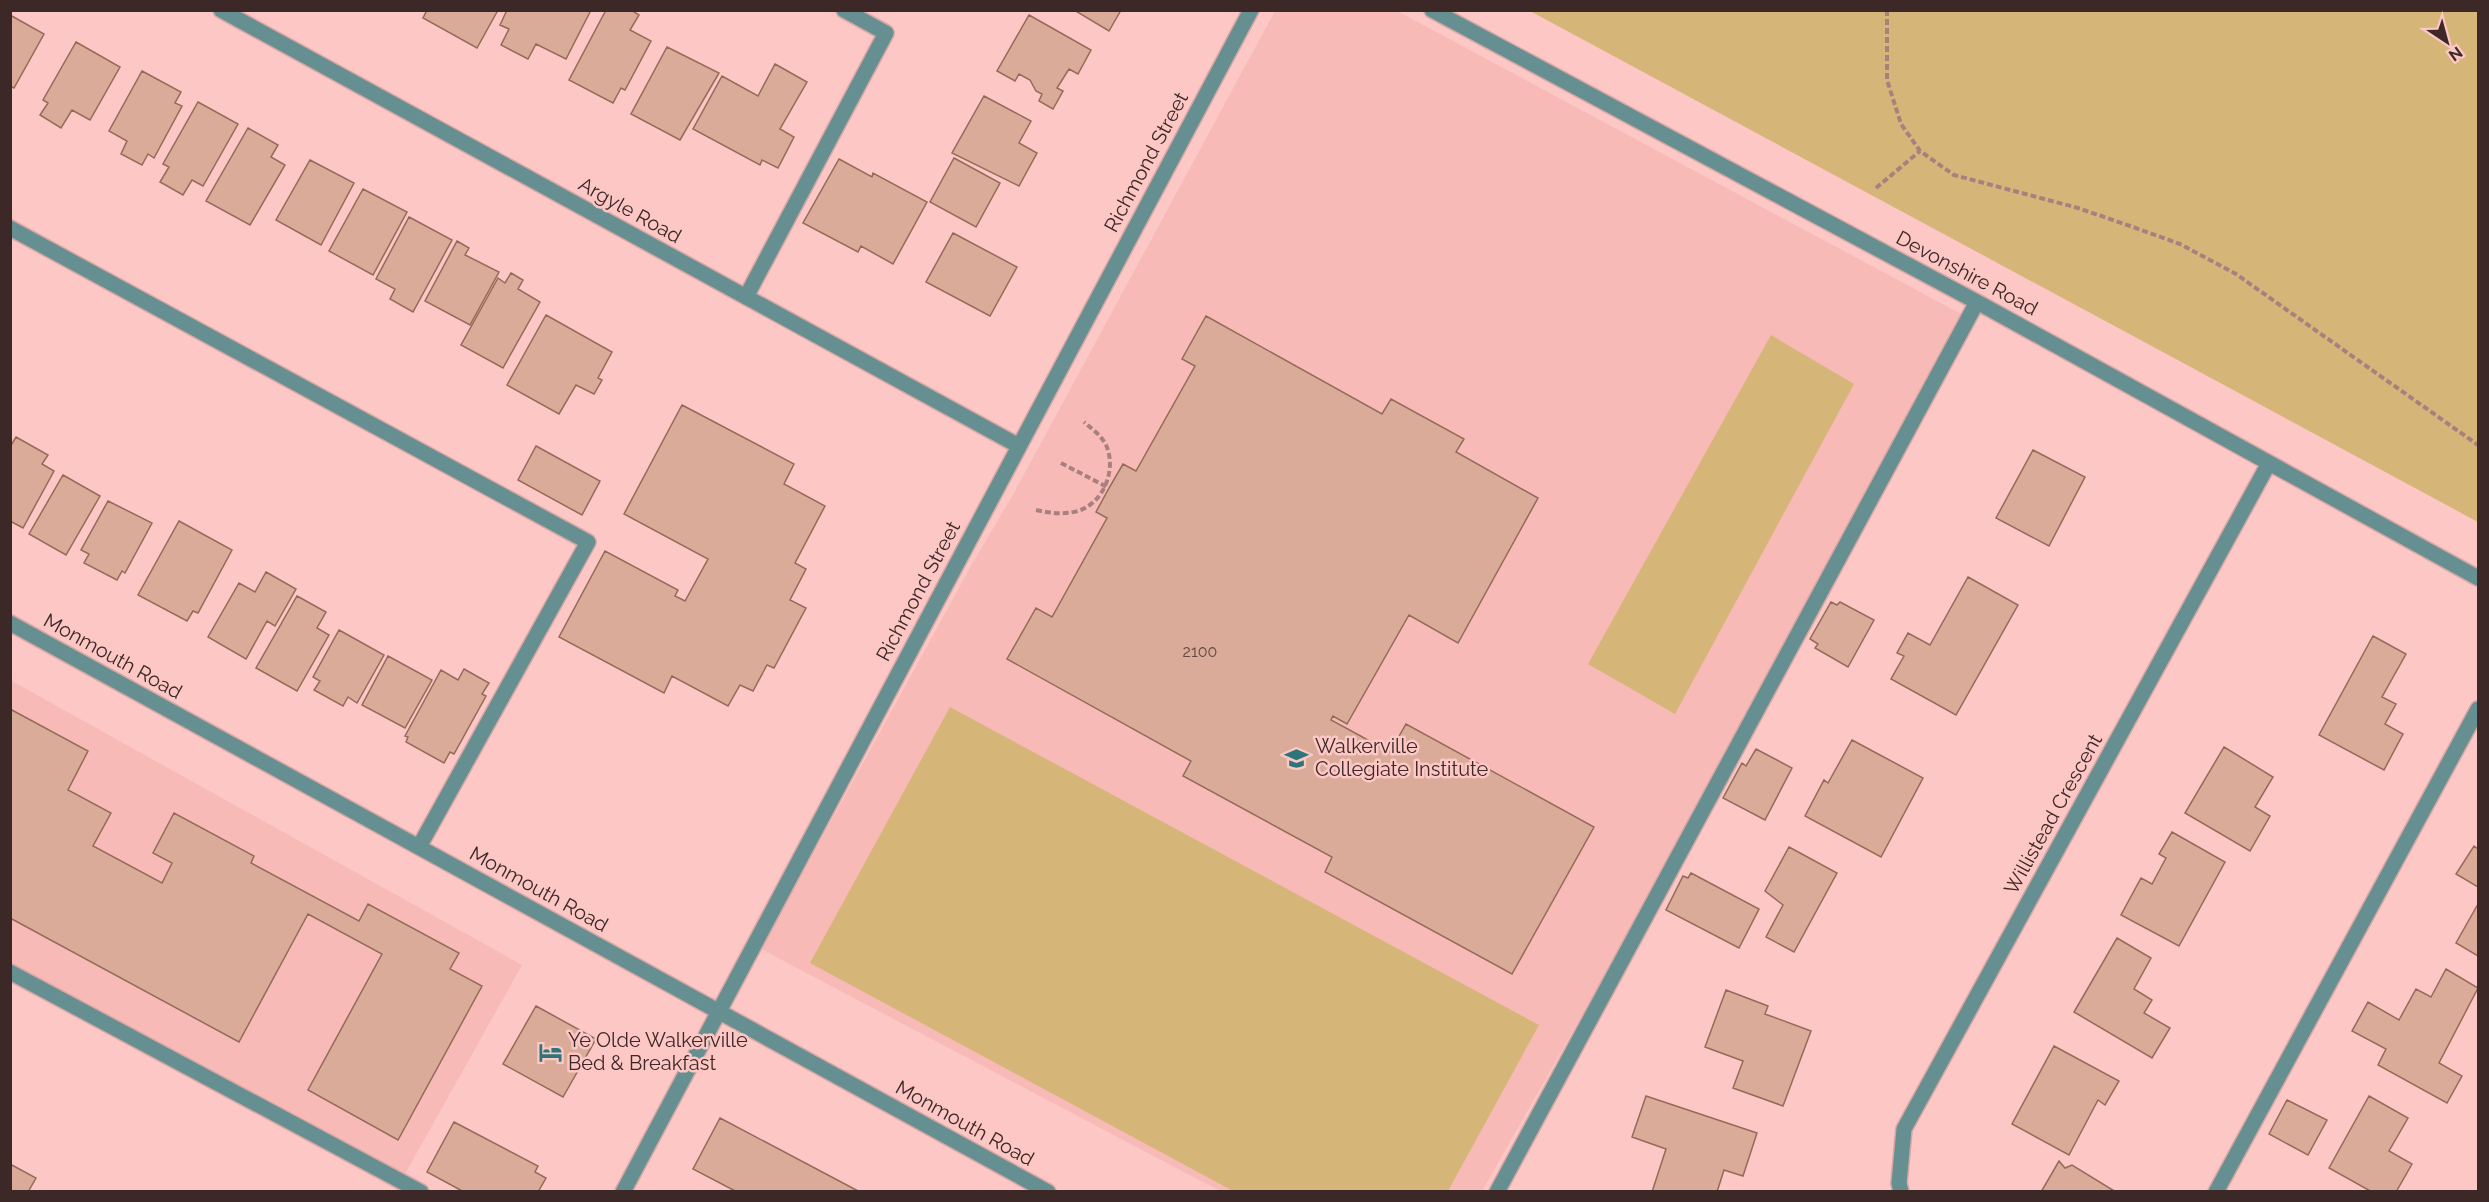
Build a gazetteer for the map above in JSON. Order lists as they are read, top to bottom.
{
  "streets": {
    "street": [
      "Richmond Street",
      "Argyle Road",
      "Devonshire Road",
      "Monmouth Road",
      "Willistead Crescent"
    ]
  },
  "crossings": [
    ["Richmond Street", "Argyle Road"],
    ["Richmond Street", "Monmouth Road"],
    ["Devonshire Road", "Willistead Crescent"]
  ],
  "places": {
    "school or university": ["Walkerville Collegiate Institute"],
    "hotel": ["Ye Olde Walkerville Bed & Breakfast"]
  },
  "house_numbers": ["2100"],
  "north": "bottom right"
}
